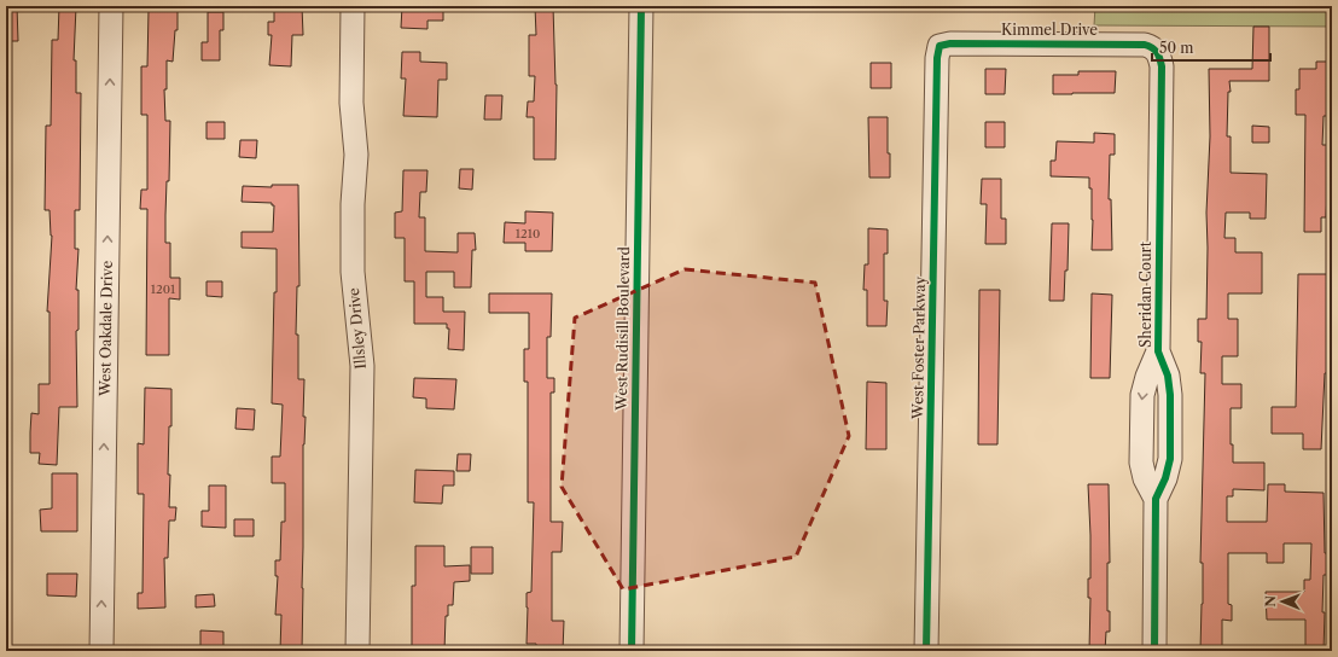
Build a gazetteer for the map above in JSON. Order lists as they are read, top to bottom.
{
  "streets": {
    "street": [
      "Kimmel Drive",
      "Sheridan Court",
      "West Oakdale Drive",
      "Illsley Drive",
      "West Rudisill Boulevard",
      "West Foster Parkway"
    ]
  },
  "crossings": [
    ["Kimmel Drive", "Sheridan Court"],
    ["Kimmel Drive", "West Foster Parkway"]
  ],
  "one_way": ["West Oakdale Drive"],
  "house_numbers": ["1210", "1201"],
  "scale_bar": "50 m",
  "north": "left"
}
